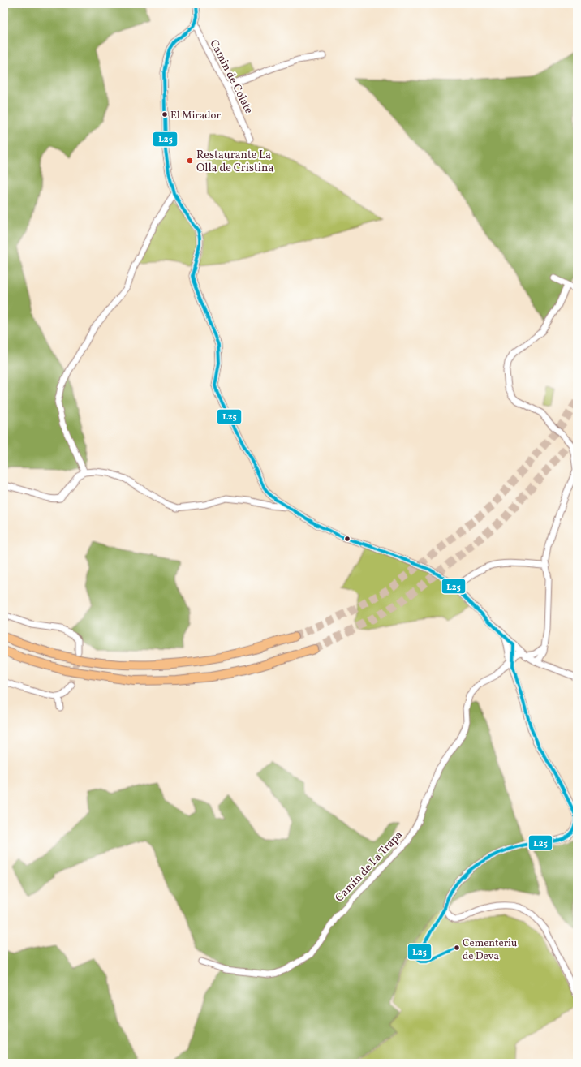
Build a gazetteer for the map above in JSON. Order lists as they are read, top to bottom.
{
  "streets": {
    "street": ["Camin de Colate", "Camín de La Trapa"]
  },
  "places": ["El Mirador", "Restaurante La Olla de Cristina", "Cementeriu de Deva"],
  "lines": ["transit line L25"]
}
